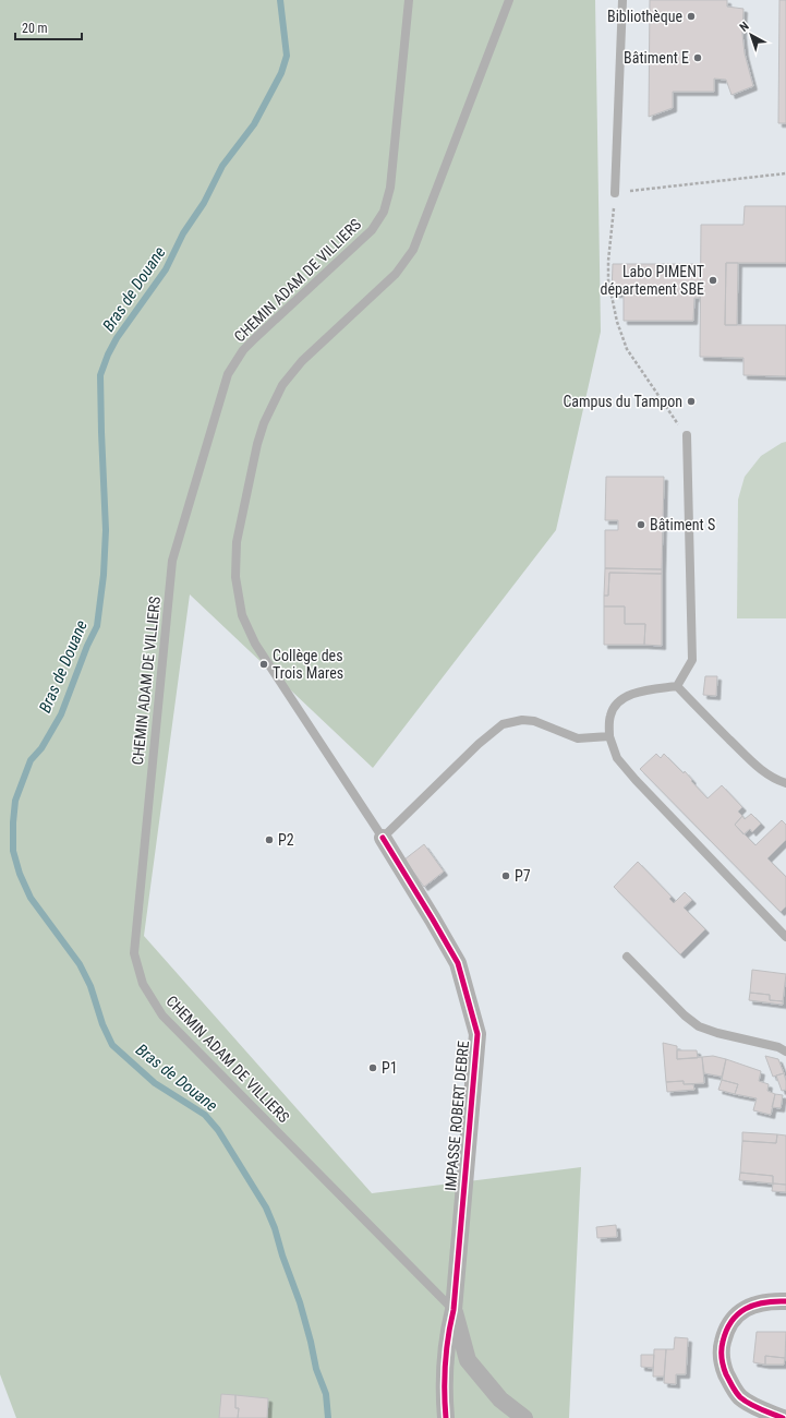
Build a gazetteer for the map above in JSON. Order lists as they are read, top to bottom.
{
  "streets": {
    "street": ["IMPASSE ROBERT DEBRE"],
    "lane": ["CHEMIN ADAM DE VILLIERS"]
  },
  "crossings": [
    ["CHEMIN ADAM DE VILLIERS", "IMPASSE ROBERT DEBRE"]
  ],
  "water": ["Bras de Douane"],
  "places": [
    "Bibliothèque",
    "Bâtiment E",
    "Labo PIMENT département SBE",
    "Campus du Tampon",
    "Bâtiment S",
    "Collège des Trois Mares",
    "P2",
    "P7",
    "P1"
  ],
  "scale_bar": "20 m",
  "north": "top left"
}
